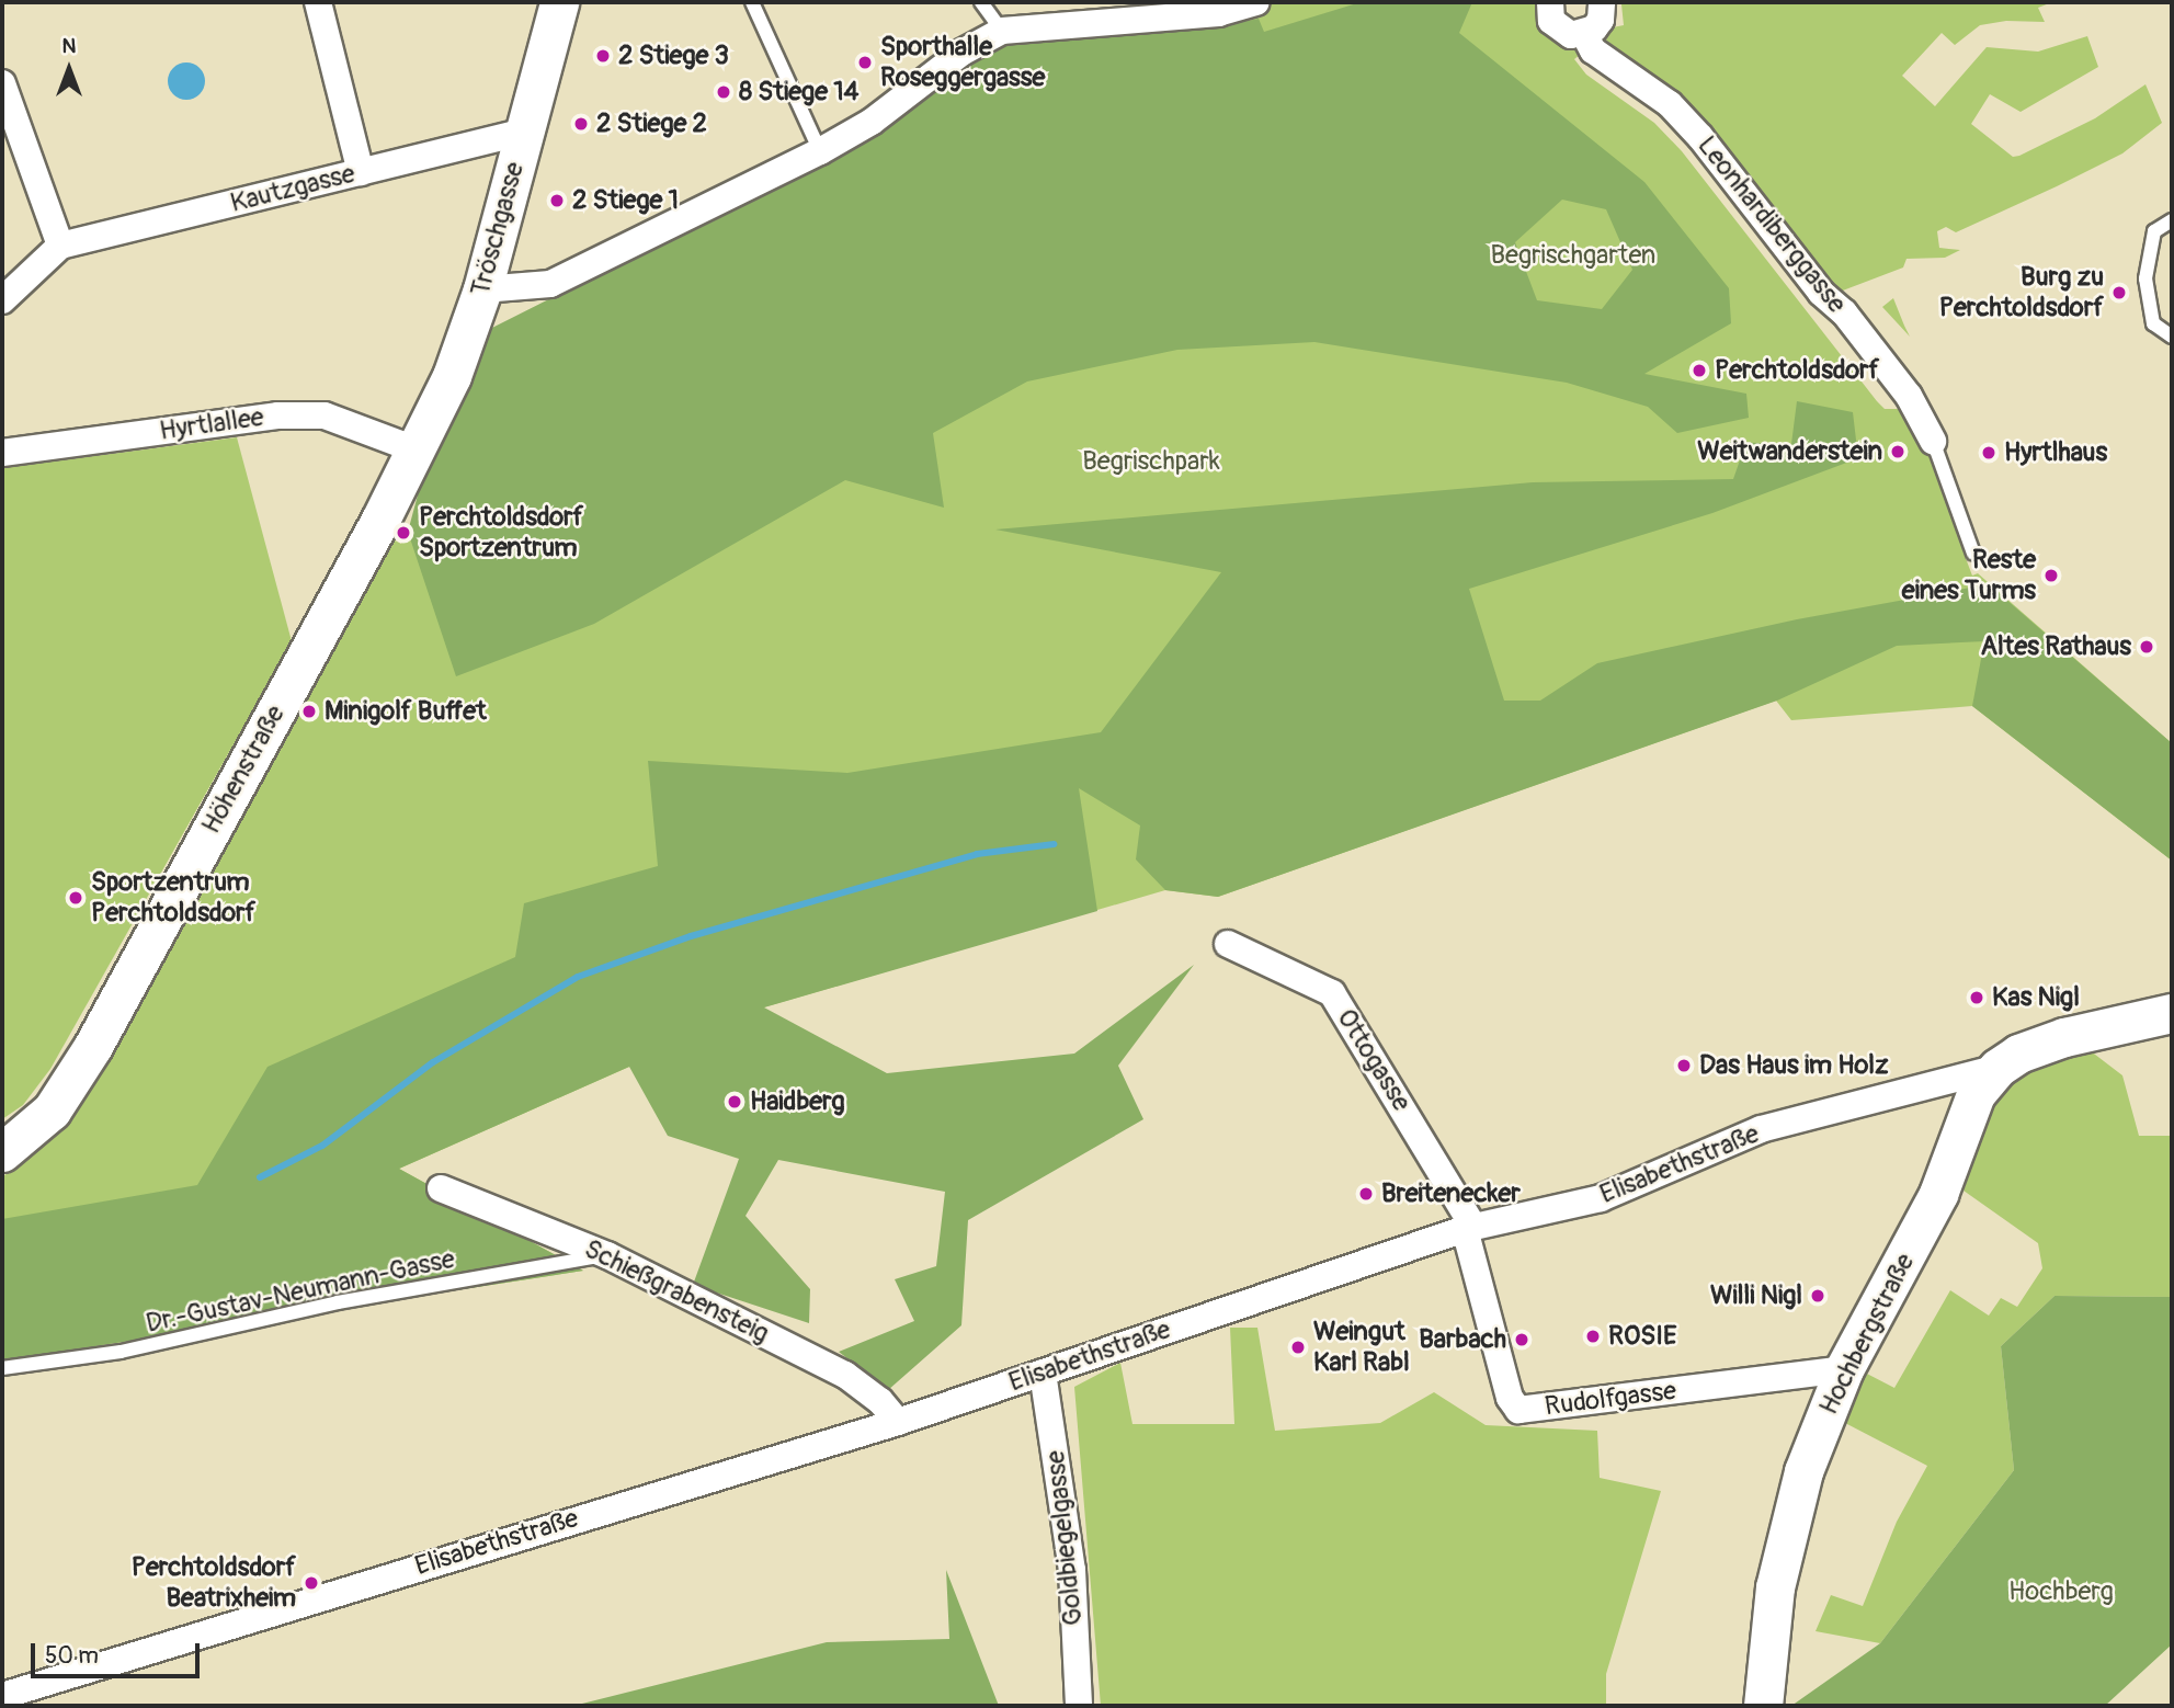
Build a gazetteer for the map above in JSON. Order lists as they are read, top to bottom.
{
  "streets": {
    "street": [
      "Kautzgasse",
      "Leonhardiberggasse",
      "Tröschgasse",
      "Hyrtlallee",
      "Höhenstraße",
      "Ottogasse",
      "Elisabethstraße",
      "Schießgrabensteig",
      "Hochbergstraße",
      "Rudolfgasse",
      "Goldbiegelgasse"
    ],
    "lane": ["Dr.-Gustav-Neumann-Gasse"]
  },
  "crossings": [
    ["Kautzgasse", "Tröschgasse"],
    ["Tröschgasse", "Hyrtlallee"],
    ["Tröschgasse", "Höhenstraße"],
    ["Hyrtlallee", "Höhenstraße"],
    ["Ottogasse", "Elisabethstraße"],
    ["Ottogasse", "Rudolfgasse"],
    ["Elisabethstraße", "Schießgrabensteig"],
    ["Elisabethstraße", "Hochbergstraße"],
    ["Elisabethstraße", "Rudolfgasse"],
    ["Elisabethstraße", "Goldbiegelgasse"],
    ["Dr.-Gustav-Neumann-Gasse", "Schießgrabensteig"],
    ["Hochbergstraße", "Rudolfgasse"]
  ],
  "parks": ["Begrischgarten", "Begrischpark", "Hochberg"],
  "places": [
    "2 Stiege 3",
    "Sporthalle Roseggergasse",
    "8 Stiege 14",
    "2 Stiege 2",
    "2 Stiege 1",
    "Burg zu Perchtoldsdorf",
    "Perchtoldsdorf",
    "Weitwanderstein",
    "Hyrtlhaus",
    "Perchtoldsdorf Sportzentrum",
    "Reste eines Turms",
    "Altes Rathaus",
    "Minigolf Buffet",
    "Sportzentrum Perchtoldsdorf",
    "Kas Nigl",
    "Das Haus im Holz",
    "Haidberg",
    "Breitenecker",
    "Willi Nigl",
    "ROSIE",
    "Barbach",
    "Weingut Karl Rabl",
    "Perchtoldsdorf Beatrixheim"
  ],
  "scale_bar": "50 m",
  "north": "top"
}
